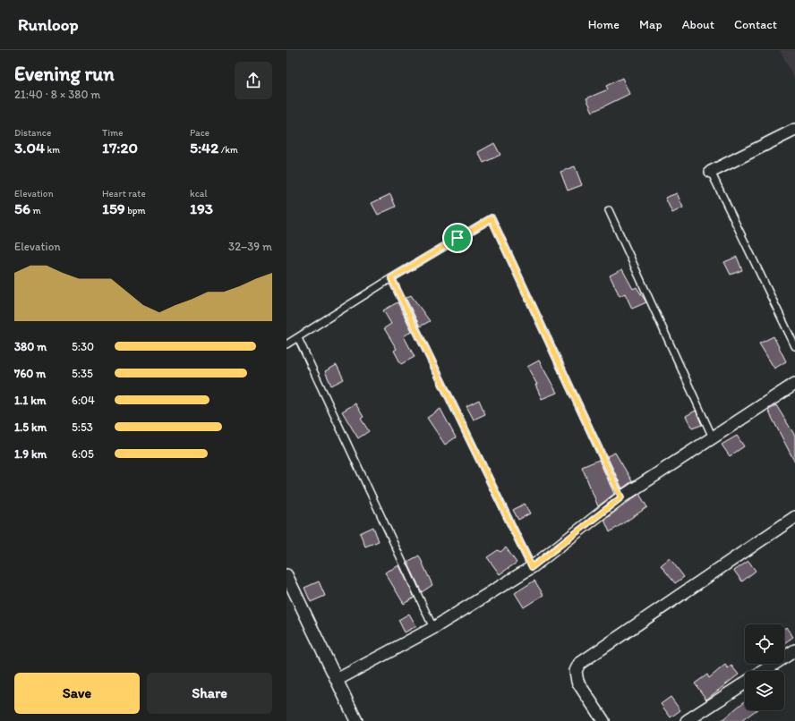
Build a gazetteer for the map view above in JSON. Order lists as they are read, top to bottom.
{
  "page": {
    "header": "Runloop",
    "nav": [
      "Home",
      "Map",
      "About",
      "Contact"
    ],
    "heading": ["Evening run", "21:40 · 8 × 380 m"],
    "stats": [
      ["Distance", "3.04 km"],
      ["Time", "17:20"],
      ["Pace", "5:42 /km"],
      ["Elevation", "56 m"],
      ["Heart rate", "159 bpm"],
      ["kcal", "193"]
    ],
    "chart": ["Elevation", "32–39 m"],
    "list": [
      {
        "name": "380 m",
        "note": "5:30"
      },
      {
        "name": "760 m",
        "note": "5:35"
      },
      {
        "name": "1.1 km",
        "note": "6:04"
      },
      {
        "name": "1.5 km",
        "note": "5:53"
      },
      {
        "name": "1.9 km",
        "note": "6:05"
      }
    ],
    "buttons": ["Save", "Share"]
  }
}
